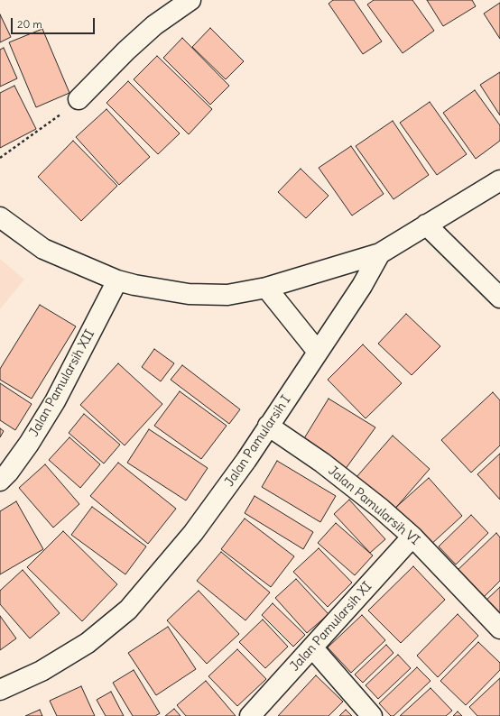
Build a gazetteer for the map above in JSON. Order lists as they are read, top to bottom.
{
  "streets": {
    "street": [
      "Jalan Pamularsih XII",
      "Jalan Pamularsih I",
      "Jalan Pamularsih VI",
      "Jalan Pamularsih XI"
    ]
  },
  "crossings": [
    ["Jalan Pamularsih I", "Jalan Pamularsih VI"],
    ["Jalan Pamularsih VI", "Jalan Pamularsih XI"]
  ],
  "scale_bar": "20 m"
}
